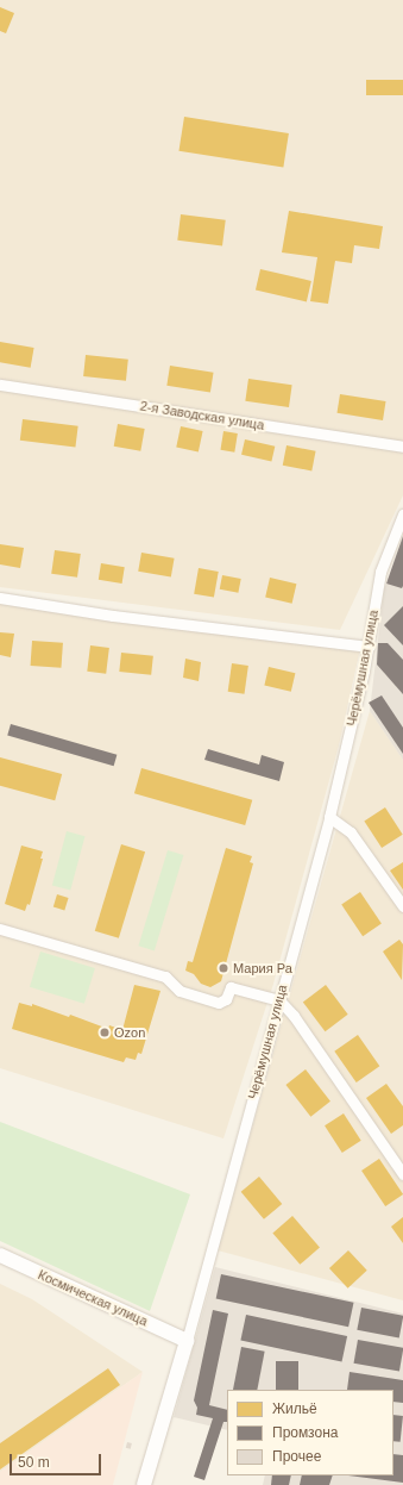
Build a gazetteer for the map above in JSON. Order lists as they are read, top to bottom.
{
  "streets": {
    "street": ["2-я Заводская улица", "Черёмушная улица", "Космическая улица"]
  },
  "crossings": [
    ["Черёмушная улица", "Космическая улица"]
  ],
  "places": ["Мария Ра", "Ozon"],
  "legend": ["Жильё", "Промзона", "Прочее"],
  "scale_bar": "50 m"
}
